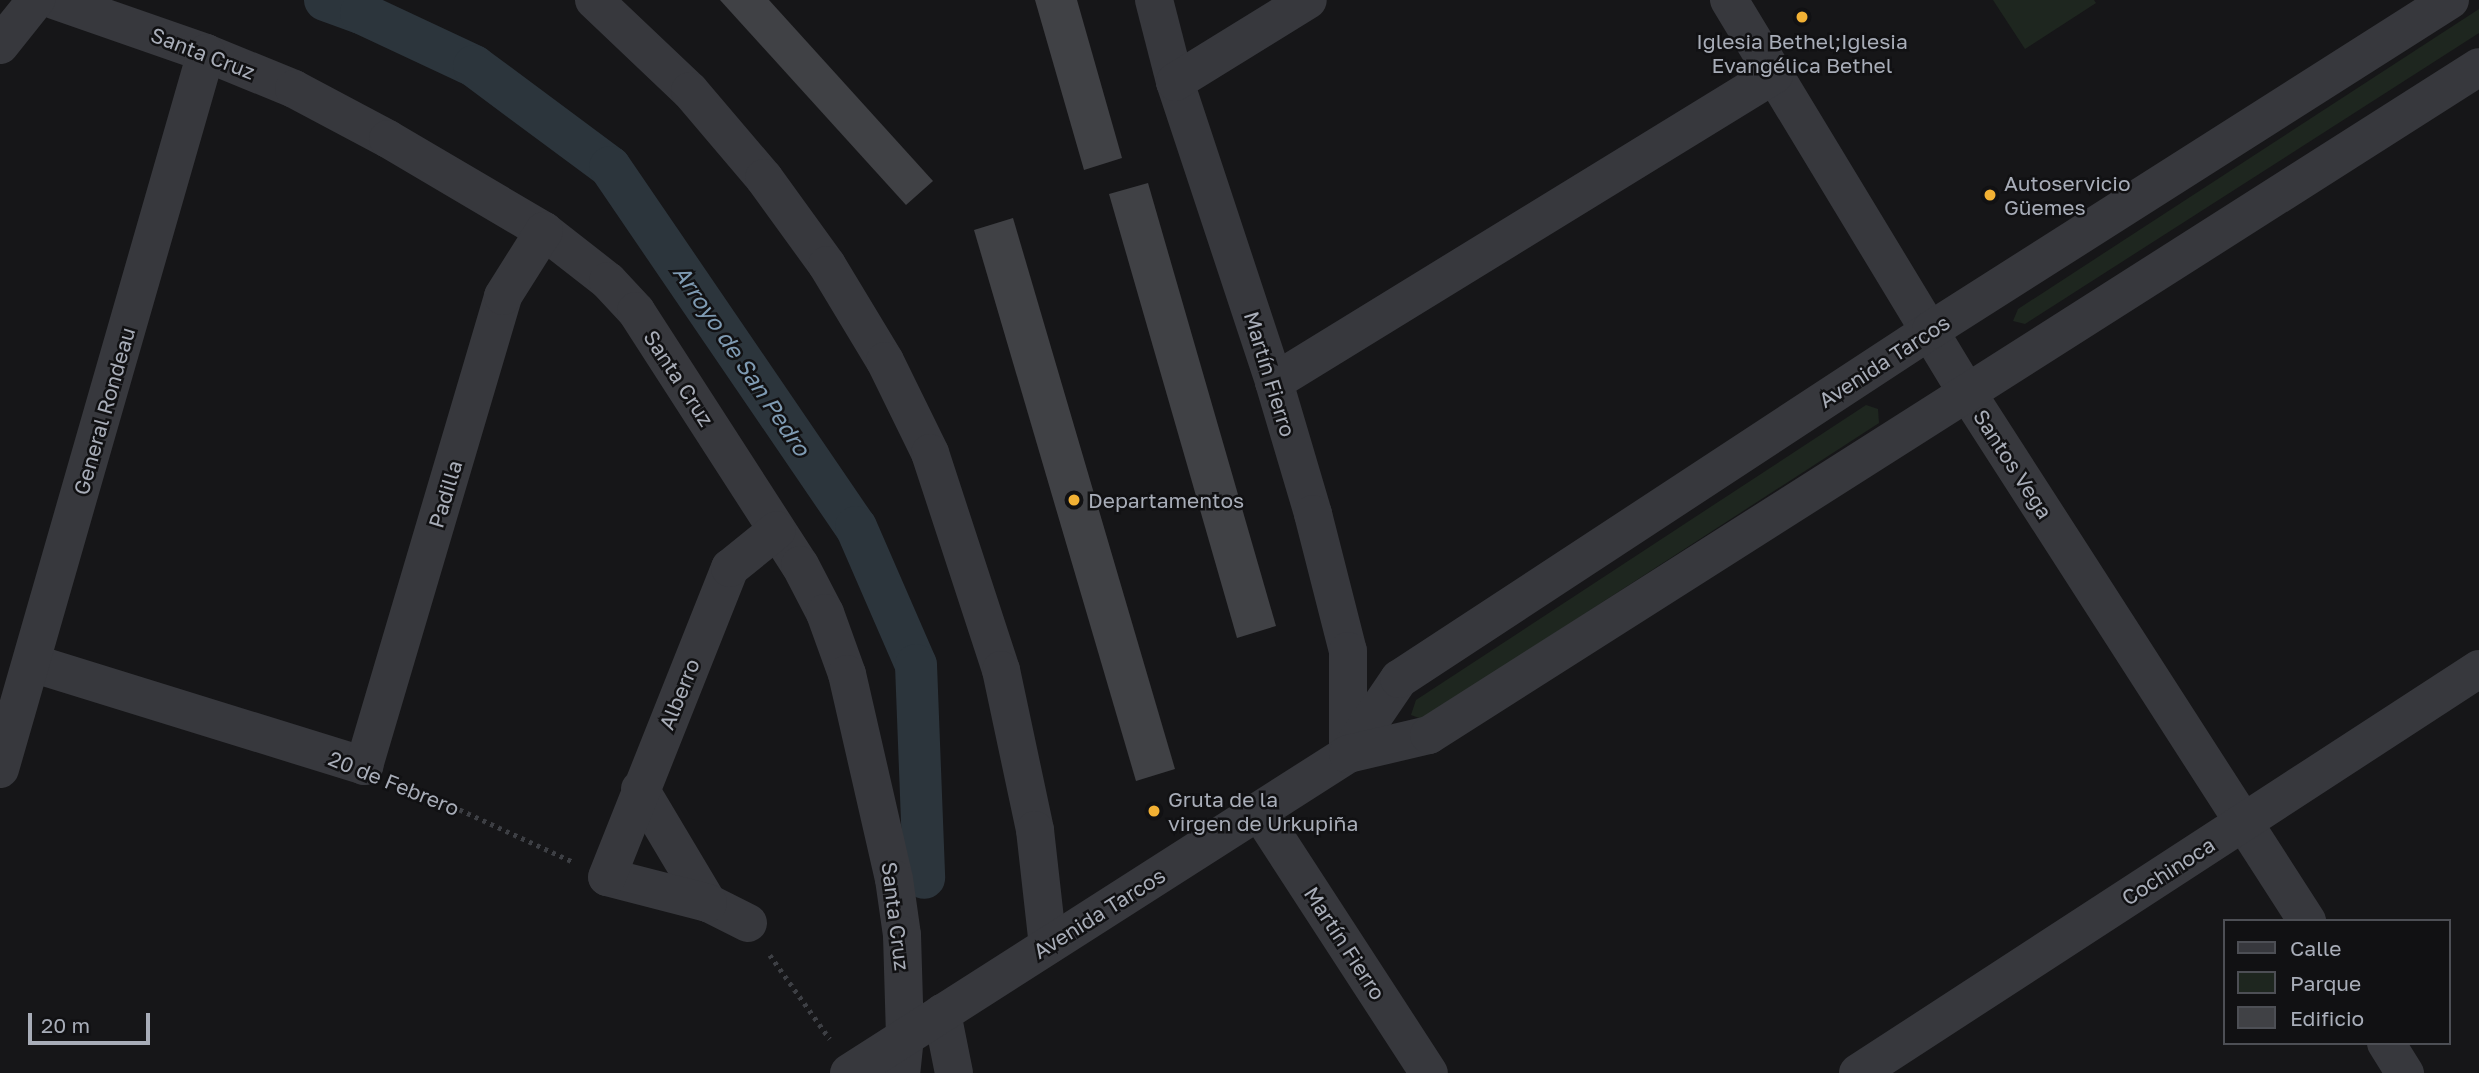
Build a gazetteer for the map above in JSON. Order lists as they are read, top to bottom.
{
  "streets": {
    "street": [
      "Santa Cruz",
      "Avenida Tarcos",
      "Martín Fierro",
      "General Rondeau",
      "Santos Vega",
      "Padilla",
      "Alberro",
      "20 de Febrero",
      "Cochinoca"
    ]
  },
  "crossings": [
    ["Santa Cruz", "Avenida Tarcos"],
    ["Santa Cruz", "General Rondeau"],
    ["Santa Cruz", "Padilla"],
    ["Santa Cruz", "Alberro"],
    ["Avenida Tarcos", "Martín Fierro"],
    ["Avenida Tarcos", "Santos Vega"],
    ["General Rondeau", "20 de Febrero"],
    ["Santos Vega", "Cochinoca"],
    ["Padilla", "20 de Febrero"],
    ["Alberro", "20 de Febrero"]
  ],
  "water": ["Arroyo de San Pedro"],
  "places": [
    "Iglesia Bethel;Iglesia Evangélica Bethel",
    "Autoservicio Güemes",
    "Departamentos",
    "Gruta de la virgen de Urkupiña"
  ],
  "legend": ["Calle", "Parque", "Edificio"],
  "scale_bar": "20 m"
}
